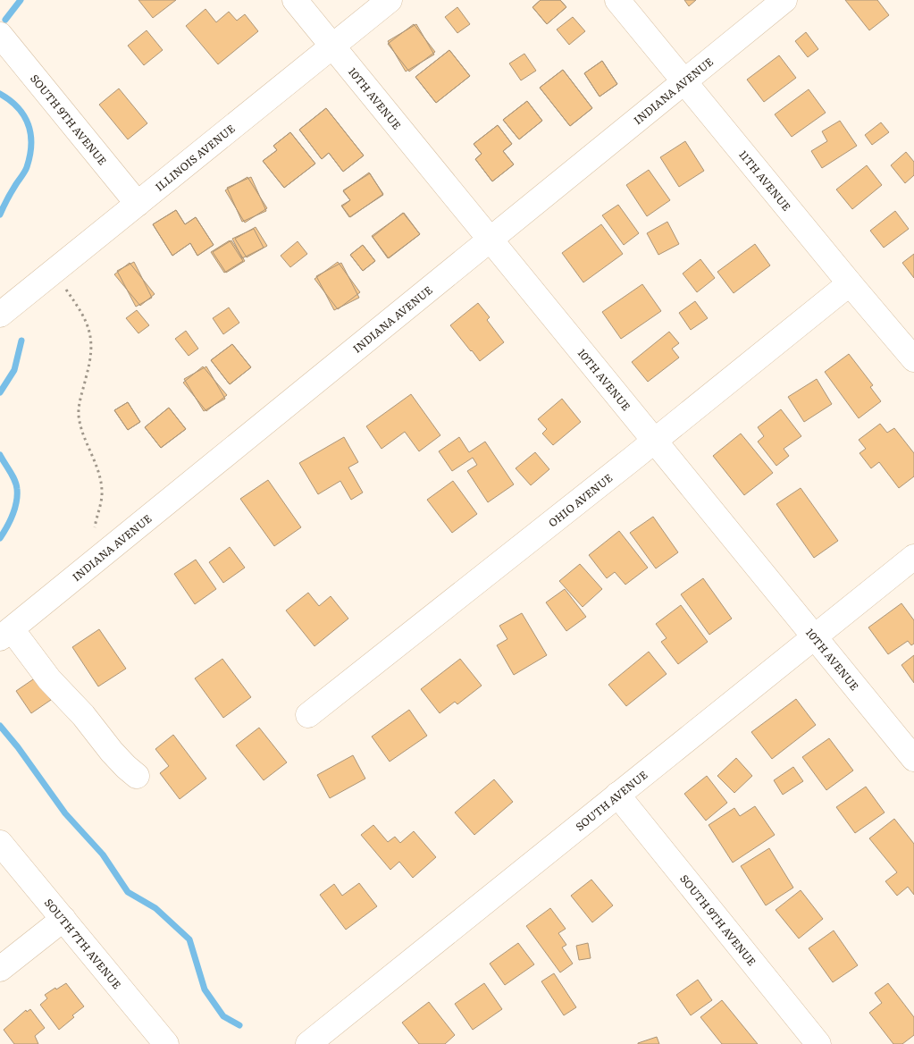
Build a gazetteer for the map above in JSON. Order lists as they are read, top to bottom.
{
  "streets": {
    "street": [
      "INDIANA AVENUE",
      "10TH AVENUE",
      "SOUTH 9TH AVENUE",
      "ILLINOIS AVENUE",
      "11TH AVENUE",
      "OHIO AVENUE",
      "SOUTH AVENUE",
      "SOUTH 7TH AVENUE"
    ]
  },
  "crossings": [
    ["INDIANA AVENUE", "10TH AVENUE"],
    ["INDIANA AVENUE", "11TH AVENUE"],
    ["10TH AVENUE", "ILLINOIS AVENUE"],
    ["10TH AVENUE", "OHIO AVENUE"],
    ["10TH AVENUE", "SOUTH AVENUE"],
    ["SOUTH 9TH AVENUE", "ILLINOIS AVENUE"],
    ["SOUTH 9TH AVENUE", "SOUTH AVENUE"],
    ["11TH AVENUE", "OHIO AVENUE"]
  ]
}
